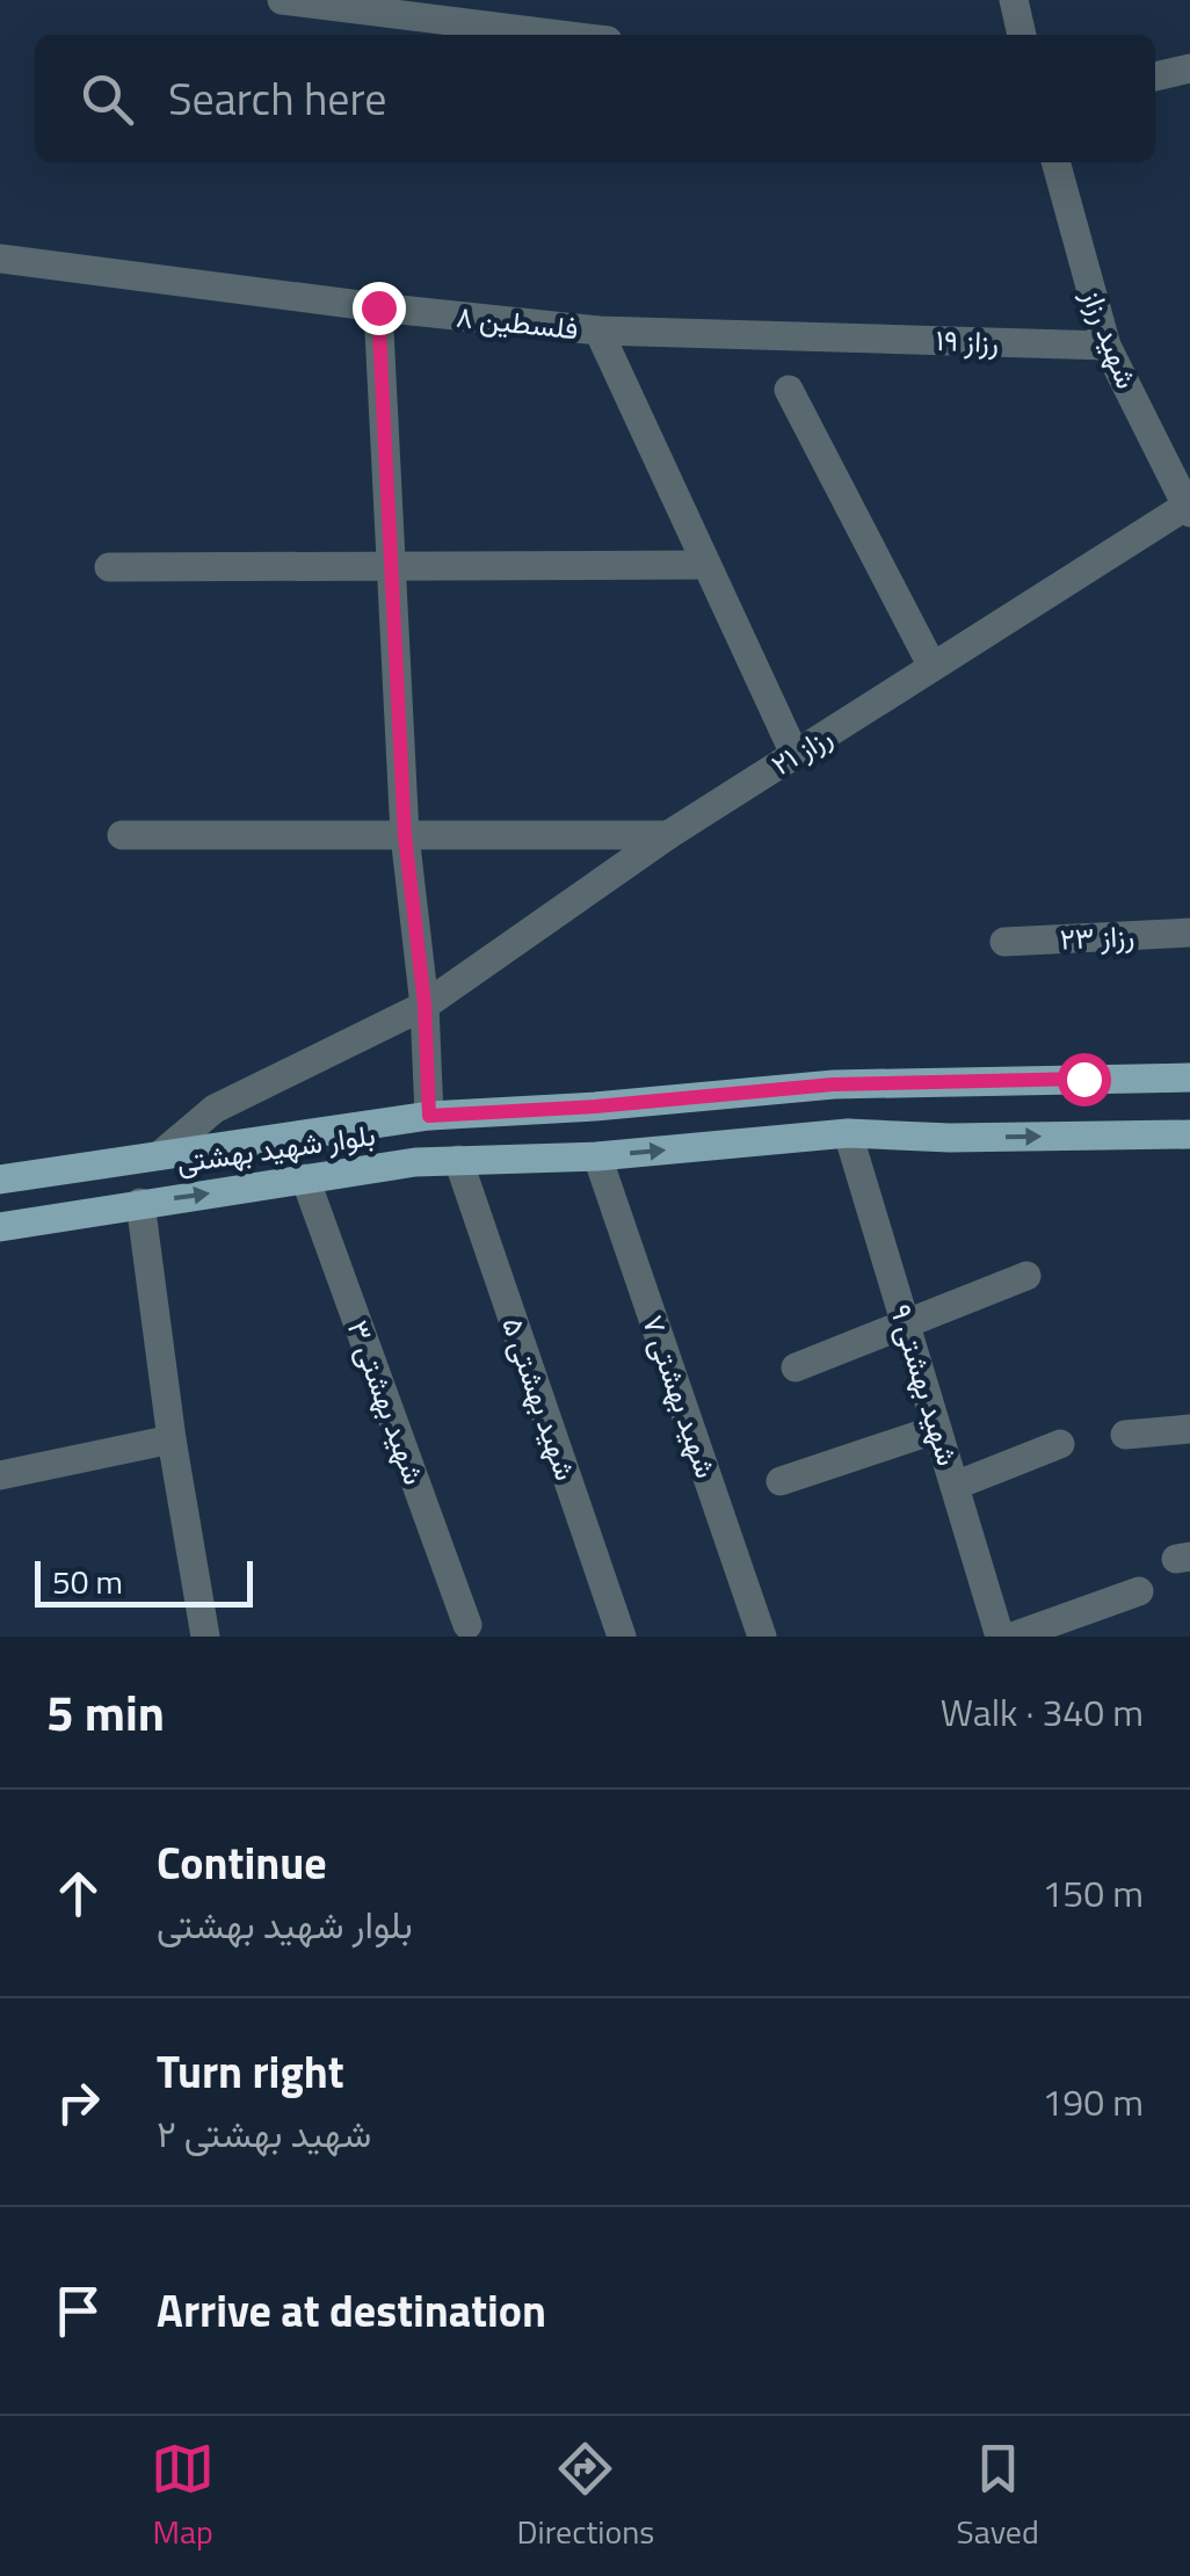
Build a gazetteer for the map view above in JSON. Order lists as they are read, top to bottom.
{
  "streets": {
    "main road": ["بلوار شهید بهشتی"],
    "street": [
      "فلسطین ۸",
      "شهید رزاز",
      "رزاز ۱۹",
      "رزاز ۲۱",
      "رزاز ۲۳",
      "شهید بهشتی ۹",
      "شهید بهشتی ۷",
      "شهید بهشتی ۵",
      "شهید بهشتی ۳"
    ]
  },
  "crossings": [
    ["فلسطین ۸", "رزاز ۱۹"],
    ["شهید رزاز", "رزاز ۱۹"],
    ["شهید رزاز", "رزاز ۲۱"],
    ["رزاز ۲۱", "بلوار شهید بهشتی"],
    ["بلوار شهید بهشتی", "شهید بهشتی ۹"],
    ["بلوار شهید بهشتی", "شهید بهشتی ۷"],
    ["بلوار شهید بهشتی", "شهید بهشتی ۵"],
    ["بلوار شهید بهشتی", "شهید بهشتی ۳"]
  ],
  "scale_bar": "50 m",
  "page": {
    "search": "Search here",
    "scale": "50 m",
    "heading": ["5 min", "Walk · 340 m"],
    "list": [
      ["Continue", "بلوار شهید بهشتی", "150 m"],
      ["Turn right", "شهید بهشتی ۲", "190 m"],
      "Arrive at destination"
    ],
    "nav": ["Map", "Directions", "Saved"]
  }
}
